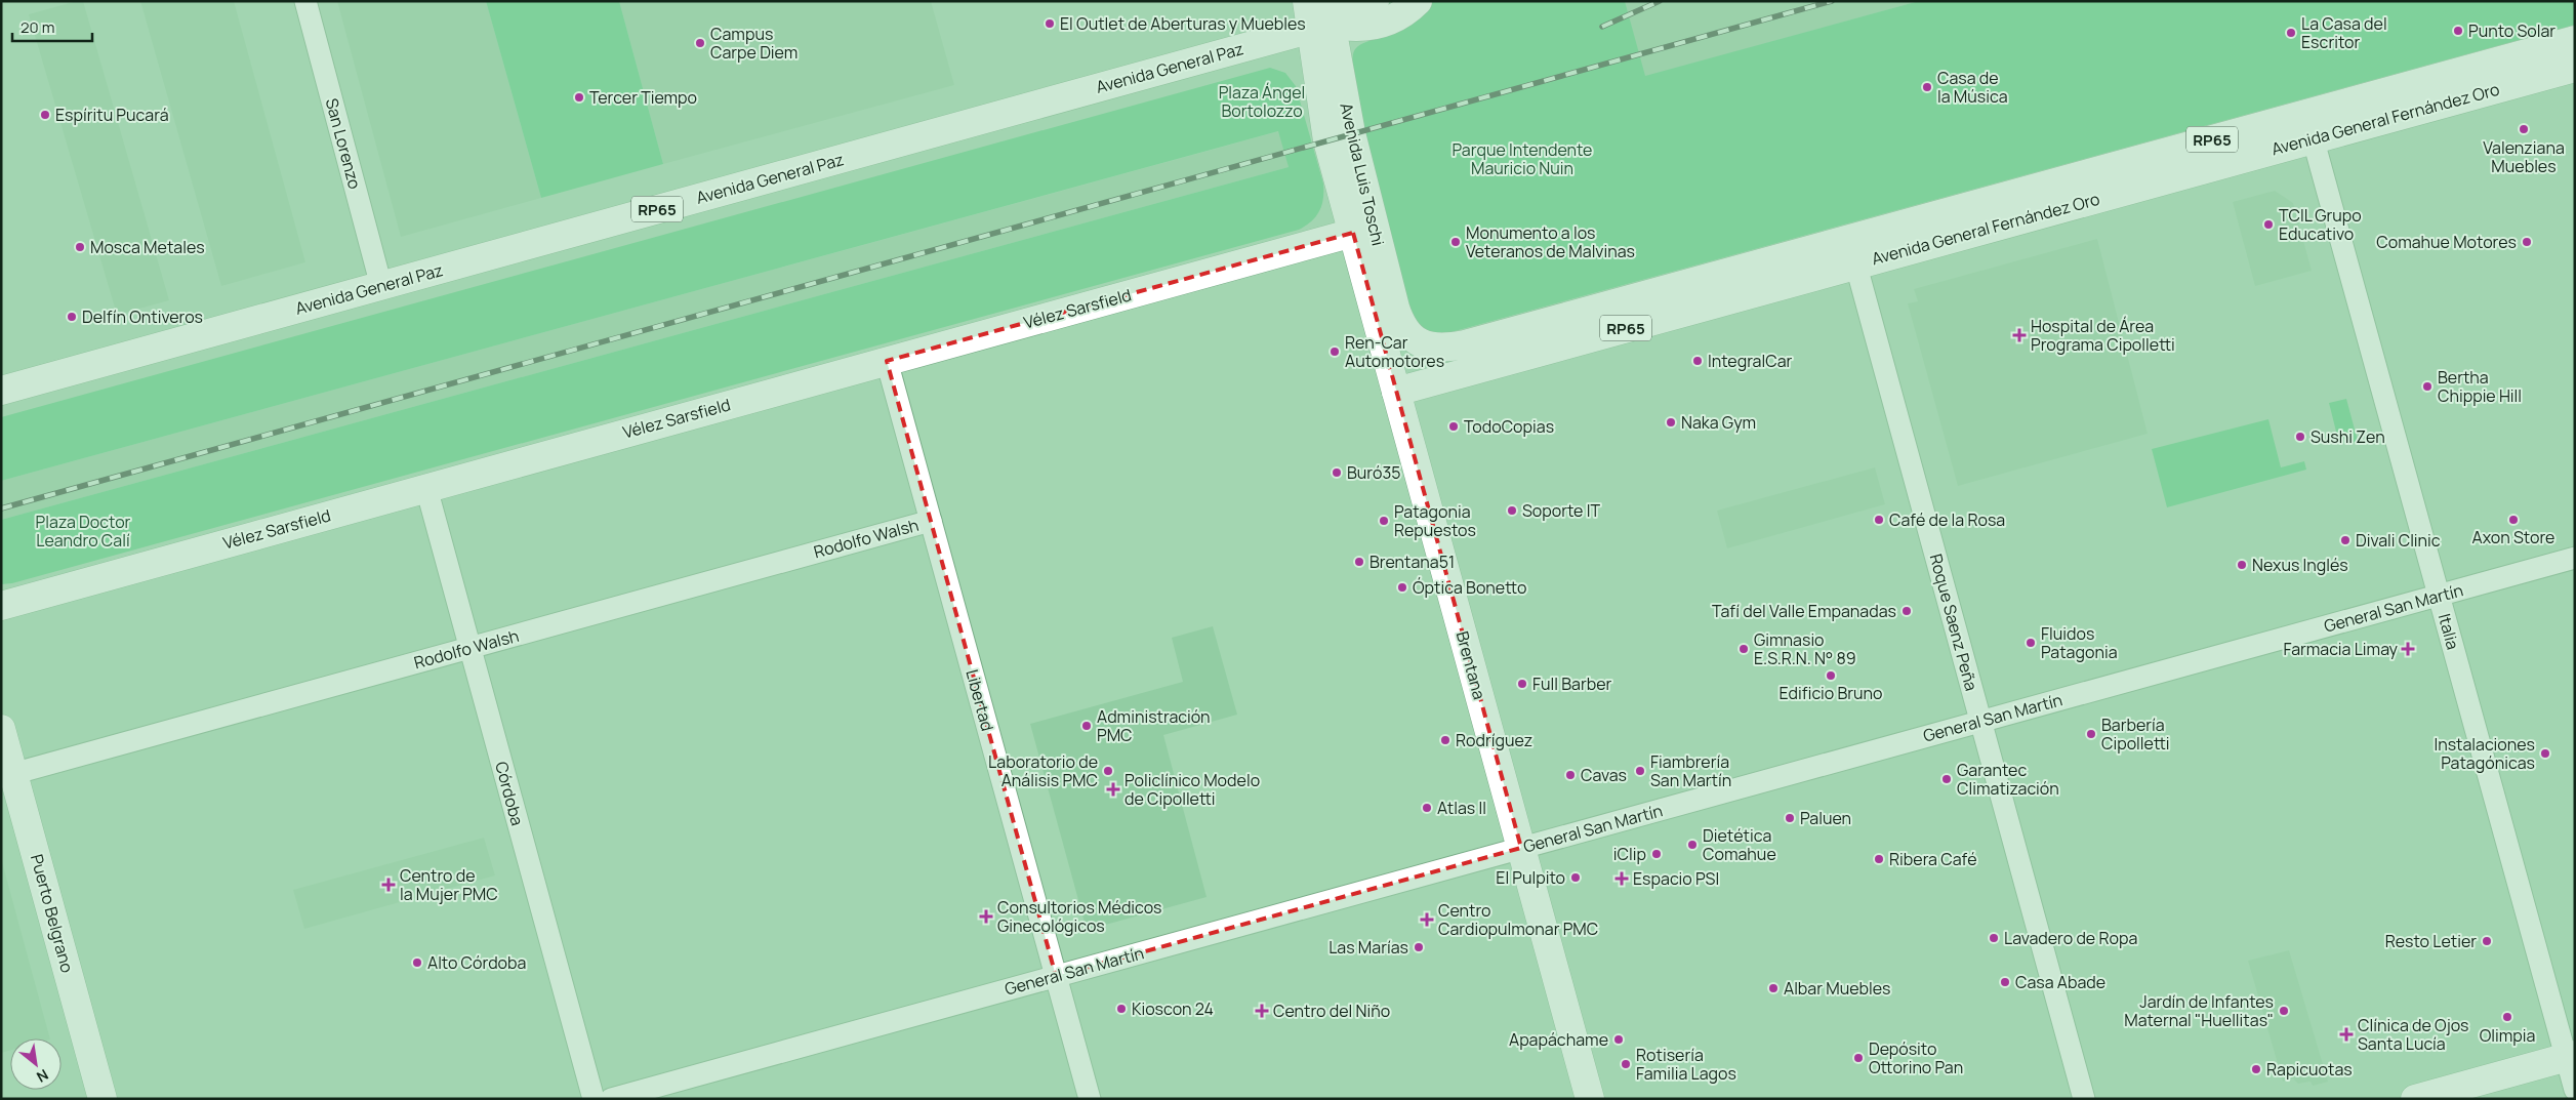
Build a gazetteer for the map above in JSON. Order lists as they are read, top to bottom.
{
  "streets": {
    "main road": [
      "Avenida General Paz",
      "Avenida General Fernández Oro",
      "RP65",
      "Avenida Luis Toschi",
      "Vélez Sarsfield",
      "Brentana",
      "Puerto Belgrano"
    ],
    "street": [
      "San Lorenzo",
      "Rodolfo Walsh",
      "General San Martín",
      "Roque Saenz Peña",
      "Italia",
      "Libertad",
      "Córdoba"
    ]
  },
  "crossings": [
    ["Avenida General Paz", "RP65"],
    ["Avenida General Paz", "San Lorenzo"],
    ["Avenida General Paz", "Avenida Luis Toschi"],
    ["Avenida General Fernández Oro", "Avenida Luis Toschi"],
    ["Avenida General Fernández Oro", "Roque Saenz Peña"],
    ["Avenida General Fernández Oro", "Italia"],
    ["Avenida General Fernández Oro", "Brentana"],
    ["RP65", "Avenida Luis Toschi"],
    ["Avenida Luis Toschi", "Vélez Sarsfield"],
    ["Avenida Luis Toschi", "Brentana"],
    ["Vélez Sarsfield", "Brentana"],
    ["Vélez Sarsfield", "Libertad"],
    ["Vélez Sarsfield", "Córdoba"],
    ["Rodolfo Walsh", "Libertad"],
    ["Rodolfo Walsh", "Córdoba"],
    ["Rodolfo Walsh", "Puerto Belgrano"],
    ["General San Martín", "Roque Saenz Peña"],
    ["General San Martín", "Italia"],
    ["General San Martín", "Brentana"],
    ["General San Martín", "Libertad"]
  ],
  "parks": ["Plaza Ángel Bortolozzo", "Parque Intendente Mauricio Nuin", "Plaza Doctor Leandro Calí"],
  "places": {
    "other": [
      "El Outlet de Aberturas y Muebles",
      "Punto Solar",
      "La Casa del Escritor",
      "Campus Carpe Diem",
      "Casa de la Música",
      "Tercer Tiempo",
      "Espíritu Pucará",
      "Valenziana Muebles",
      "TCIL Grupo Educativo",
      "Monumento a los Veteranos de Malvinas",
      "Comahue Motores",
      "Mosca Metales",
      "Delfín Ontiveros",
      "Ren-Car Automotores",
      "IntegralCar",
      "Bertha Chippie Hill",
      "Naka Gym",
      "TodoCopias",
      "Sushi Zen",
      "Buró35",
      "Soporte IT",
      "Café de la Rosa",
      "Axon Store",
      "Patagonia Repuestos",
      "Divali Clinic",
      "Brentana51",
      "Nexus Inglés",
      "Óptica Bonetto",
      "Tafí del Valle Empanadas",
      "Fluidos Patagonia",
      "Gimnasio E.S.R.N. N° 89",
      "Edificio Bruno",
      "Full Barber",
      "Administración PMC",
      "Barbería Cipolletti",
      "Rodríguez",
      "Instalaciones Patagónicas",
      "Laboratorio de Análisis PMC",
      "Fiambrería San Martín",
      "Cavas",
      "Garantec Climatización",
      "Atlas II",
      "Paluen",
      "Dietética Comahue",
      "iClip",
      "Ribera Café",
      "El Pulpito",
      "Lavadero de Ropa",
      "Resto Letier",
      "Las Marías",
      "Alto Córdoba",
      "Casa Abade",
      "Albar Muebles",
      "Kioscon 24",
      "Jardín de Infantes Maternal \"Huellitas\"",
      "Olimpia",
      "Apapáchame",
      "Depósito Ottorino Pan",
      "Rotisería Familia Lagos",
      "Rapicuotas"
    ],
    "health": [
      "Hospital de Área Programa Cipolletti",
      "Farmacia Limay",
      "Policlínico Modelo de Cipolletti",
      "Espacio PSI",
      "Centro de la Mujer PMC",
      "Consultorios Médicos Ginecológicos",
      "Centro Cardiopulmonar PMC",
      "Centro del Niño",
      "Clínica de Ojos Santa Lucía"
    ]
  },
  "scale_bar": "20 m",
  "north": "bottom right"
}
